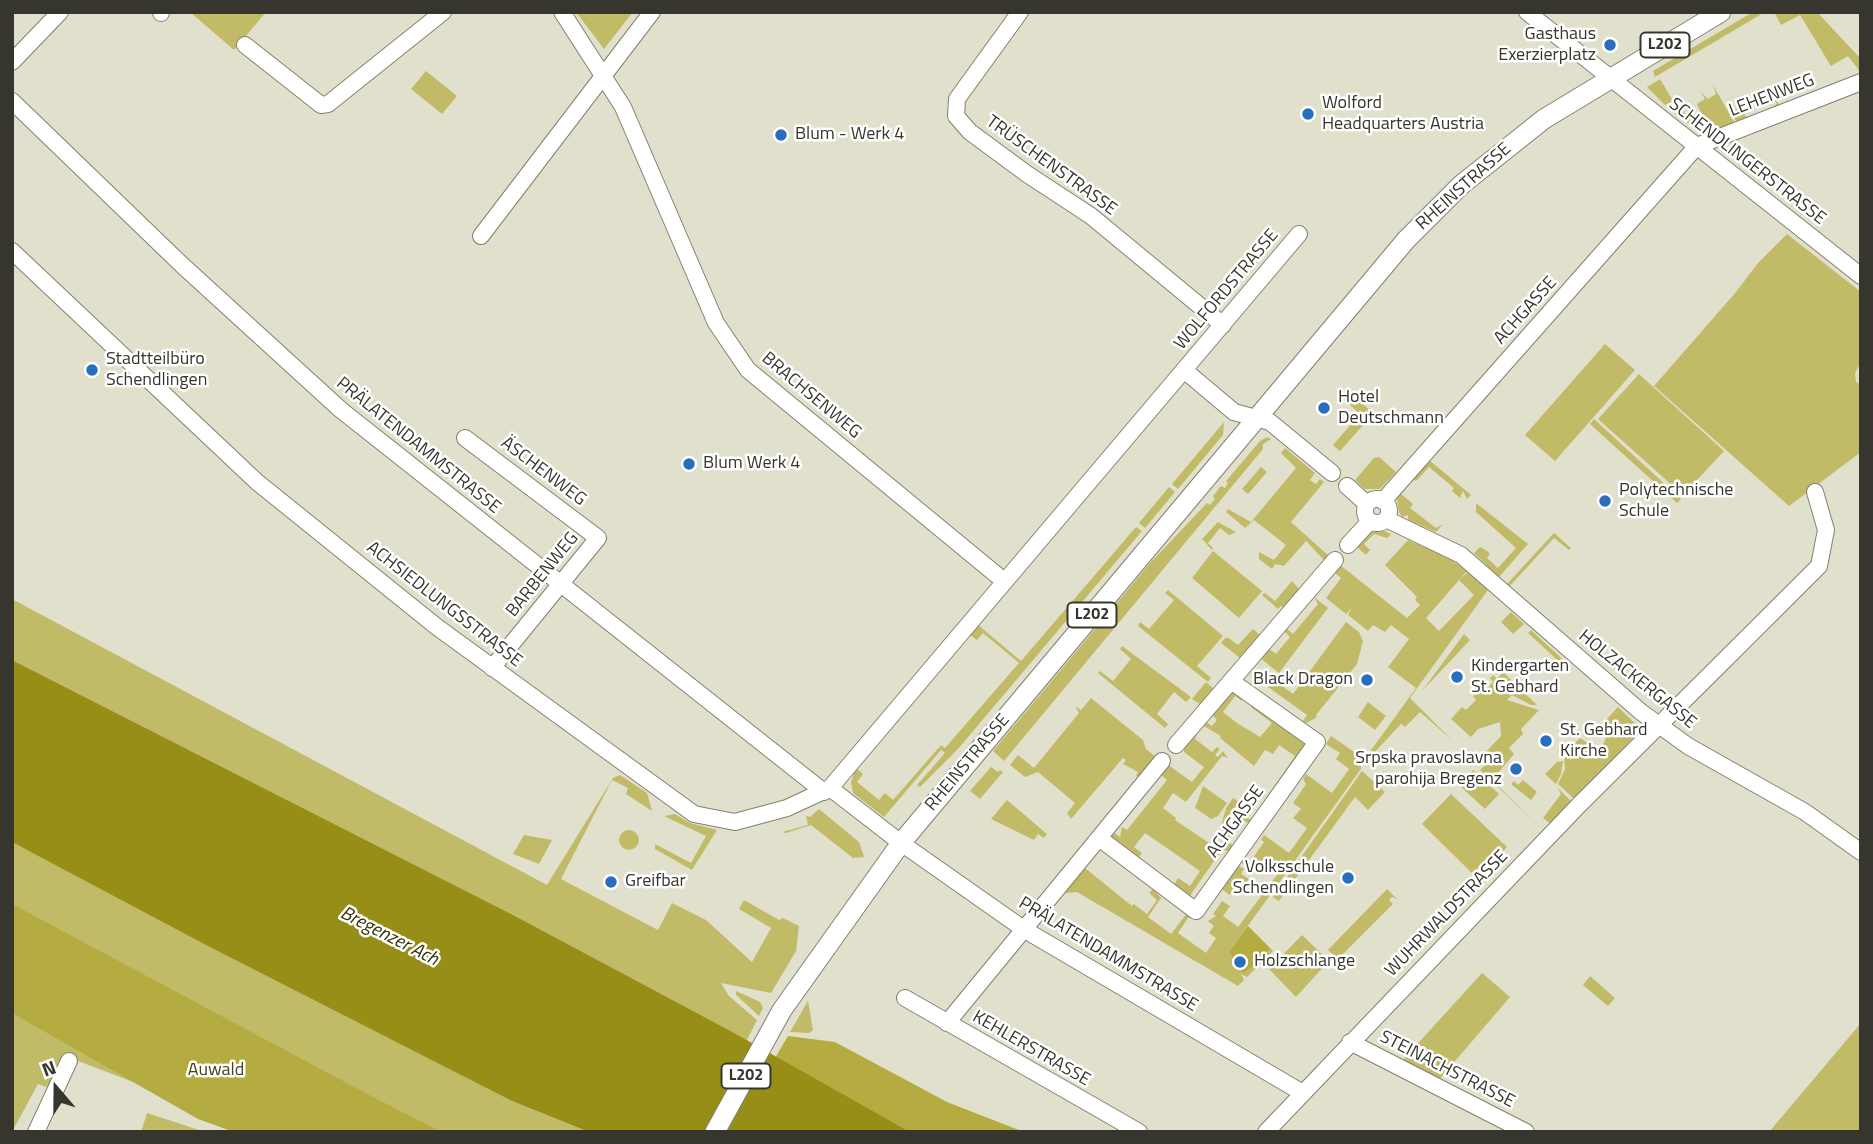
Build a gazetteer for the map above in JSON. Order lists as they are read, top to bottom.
{
  "streets": {
    "main road": ["L202", "RHEINSTRASSE"],
    "street": [
      "LEHENWEG",
      "SCHENDLINGERSTRASSE",
      "TRÜSCHENSTRASSE",
      "WOLFORDSTRASSE",
      "ACHGASSE",
      "BRACHSENWEG",
      "PRÄLATENDAMMSTRASSE",
      "ÄSCHENWEG",
      "BARBENWEG",
      "ACHSIEDLUNGSSTRASSE",
      "HOLZACKERGASSE",
      "WUHRWALDSTRASSE",
      "KEHLERSTRASSE",
      "STEINACHSTRASSE"
    ]
  },
  "crossings": [
    ["LEHENWEG", "SCHENDLINGERSTRASSE"],
    ["LEHENWEG", "ACHGASSE"],
    ["SCHENDLINGERSTRASSE", "RHEINSTRASSE"],
    ["SCHENDLINGERSTRASSE", "ACHGASSE"],
    ["TRÜSCHENSTRASSE", "WOLFORDSTRASSE"],
    ["RHEINSTRASSE", "PRÄLATENDAMMSTRASSE"],
    ["ACHGASSE", "HOLZACKERGASSE"],
    ["PRÄLATENDAMMSTRASSE", "BARBENWEG"],
    ["PRÄLATENDAMMSTRASSE", "ACHSIEDLUNGSSTRASSE"],
    ["PRÄLATENDAMMSTRASSE", "WUHRWALDSTRASSE"],
    ["ÄSCHENWEG", "BARBENWEG"],
    ["BARBENWEG", "ACHSIEDLUNGSSTRASSE"],
    ["HOLZACKERGASSE", "WUHRWALDSTRASSE"],
    ["WUHRWALDSTRASSE", "STEINACHSTRASSE"]
  ],
  "water": ["Bregenzer Ach"],
  "parks": ["Auwald"],
  "places": [
    "Gasthaus Exerzierplatz",
    "Wolford Headquarters Austria",
    "Blum - Werk 4",
    "Stadtteilbüro Schendlingen",
    "Hotel Deutschmann",
    "Blum Werk 4",
    "Polytechnische Schule",
    "Kindergarten St. Gebhard",
    "Black Dragon",
    "St. Gebhard Kirche",
    "Srpska pravoslavna parohija Bregenz",
    "Volksschule Schendlingen",
    "Greifbar",
    "Holzschlange"
  ],
  "north": "top"
}
